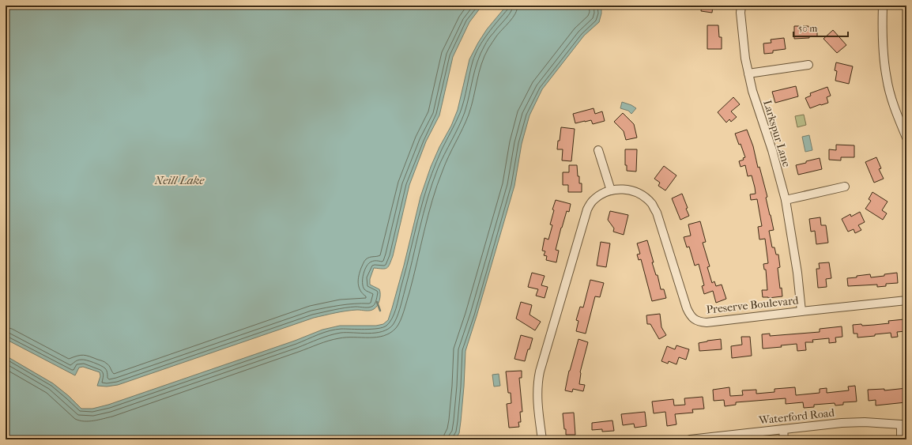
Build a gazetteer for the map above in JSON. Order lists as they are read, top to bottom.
{
  "streets": {
    "street": ["Larkspur Lane", "Preserve Boulevard", "Waterford Road"]
  },
  "crossings": [
    ["Larkspur Lane", "Preserve Boulevard"]
  ],
  "water": ["Neill Lake"],
  "scale_bar": "50 m"
}
